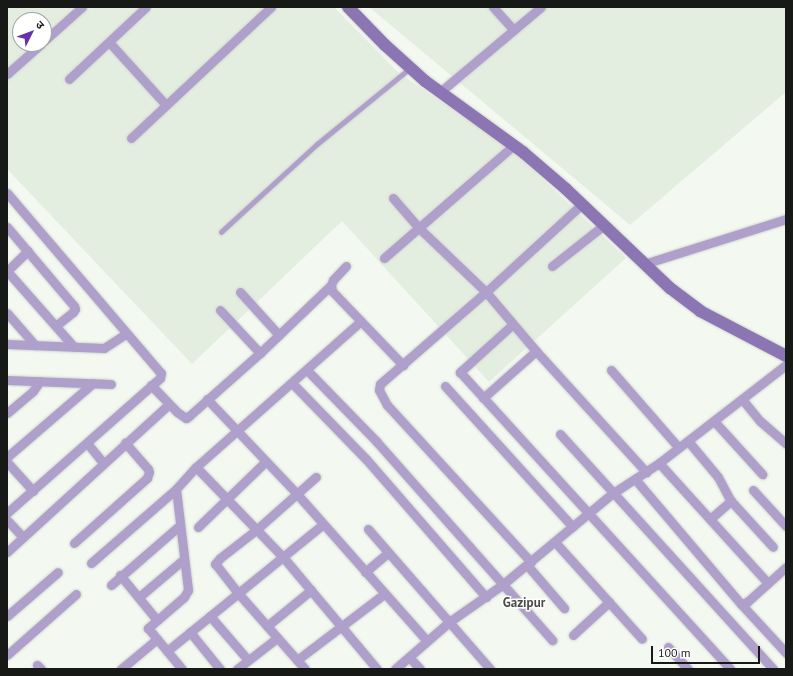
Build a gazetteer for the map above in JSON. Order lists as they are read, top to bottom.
{
  "districts": ["Gazipur"],
  "scale_bar": "100 m",
  "north": "top right"
}
